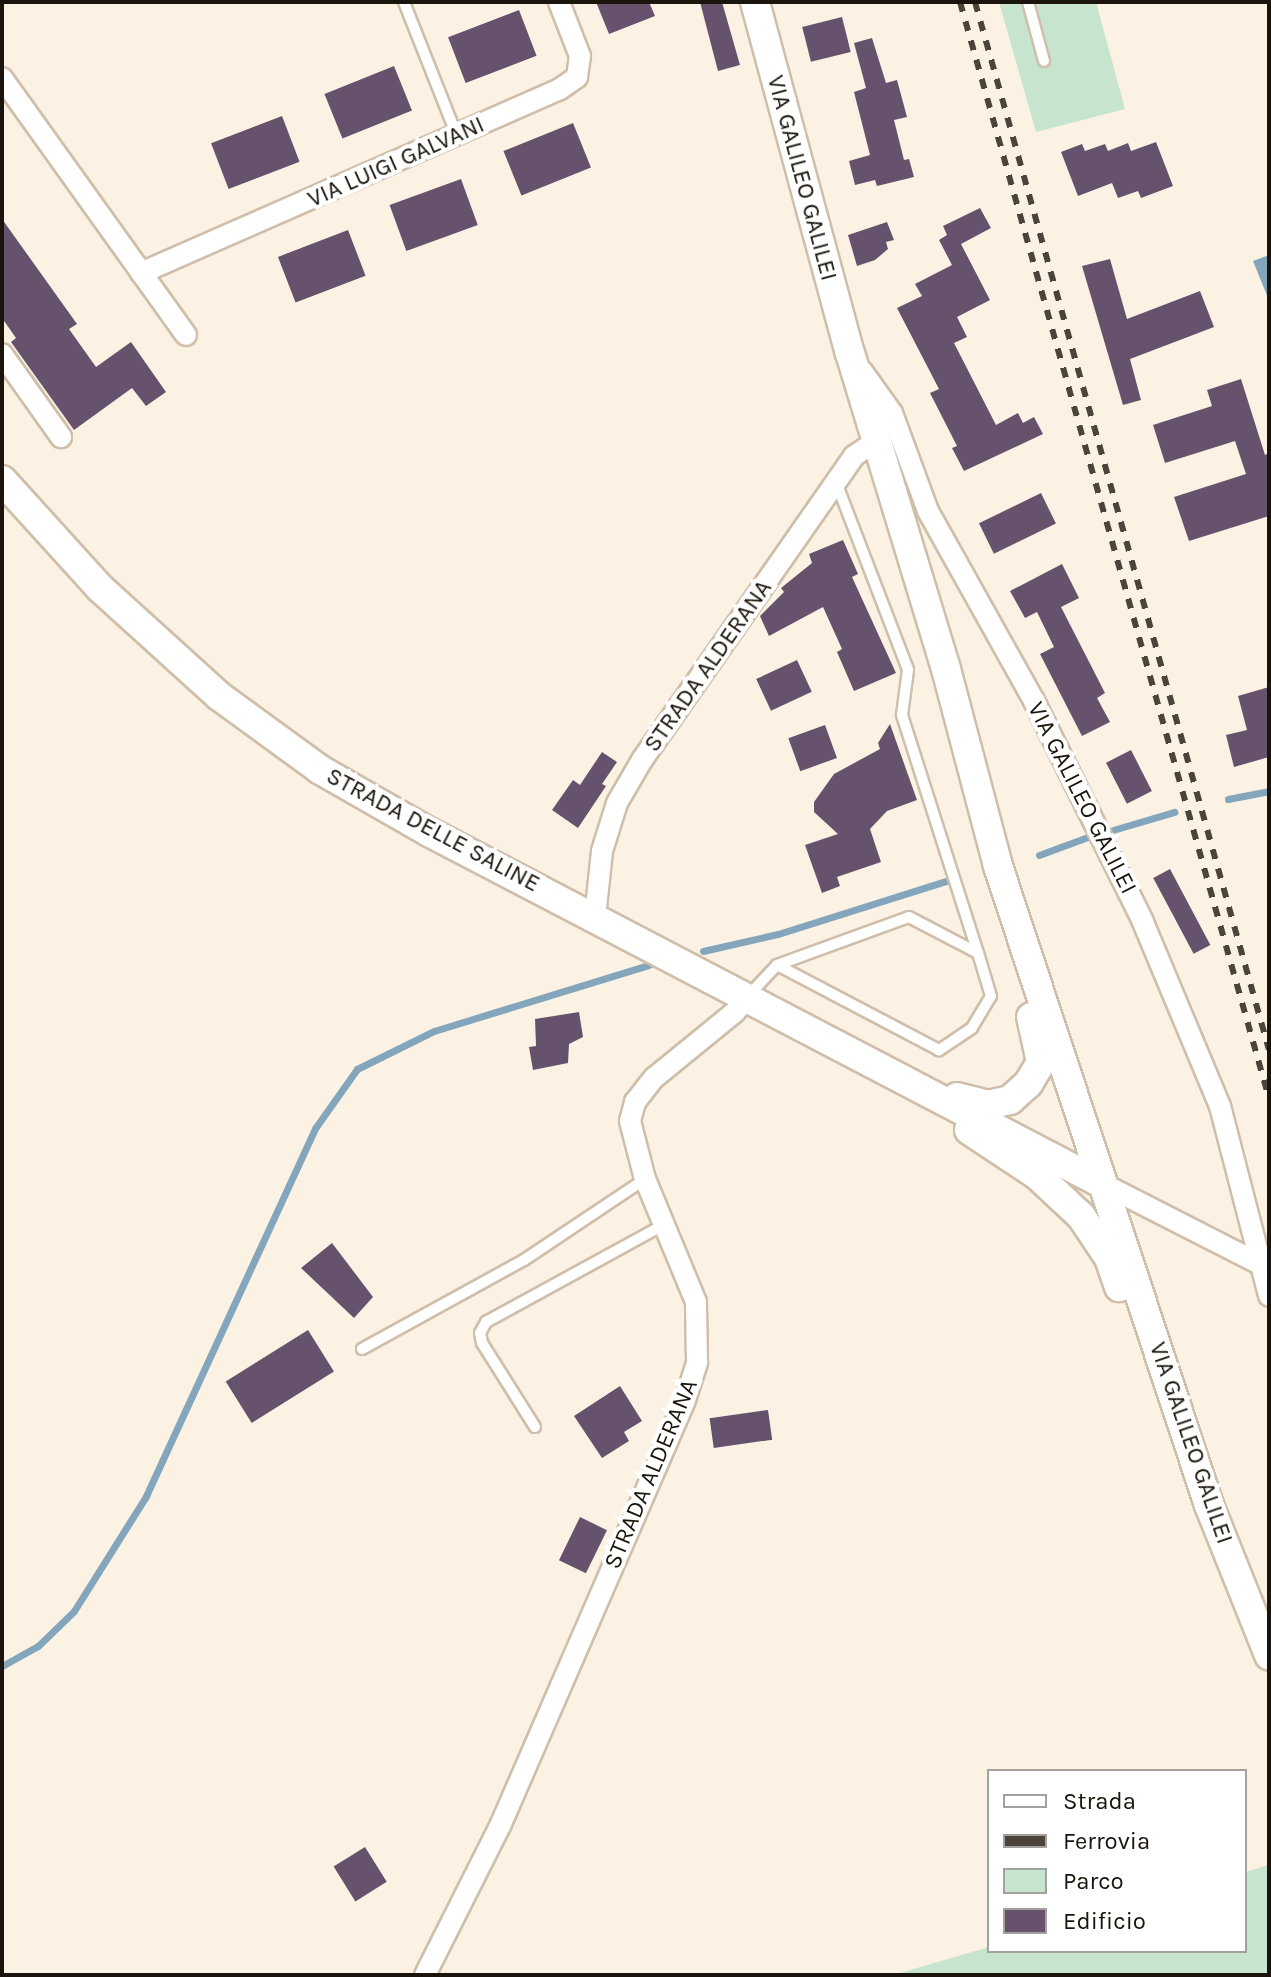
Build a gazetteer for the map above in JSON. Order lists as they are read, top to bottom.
{
  "streets": {
    "street": [
      "VIA LUIGI GALVANI",
      "VIA GALILEO GALILEI",
      "STRADA ALDERANA",
      "STRADA DELLE SALINE"
    ]
  },
  "crossings": [
    ["VIA GALILEO GALILEI", "STRADA ALDERANA"],
    ["VIA GALILEO GALILEI", "STRADA DELLE SALINE"],
    ["STRADA ALDERANA", "STRADA DELLE SALINE"]
  ],
  "legend": [
    "Strada",
    "Ferrovia",
    "Parco",
    "Edificio"
  ]
}
